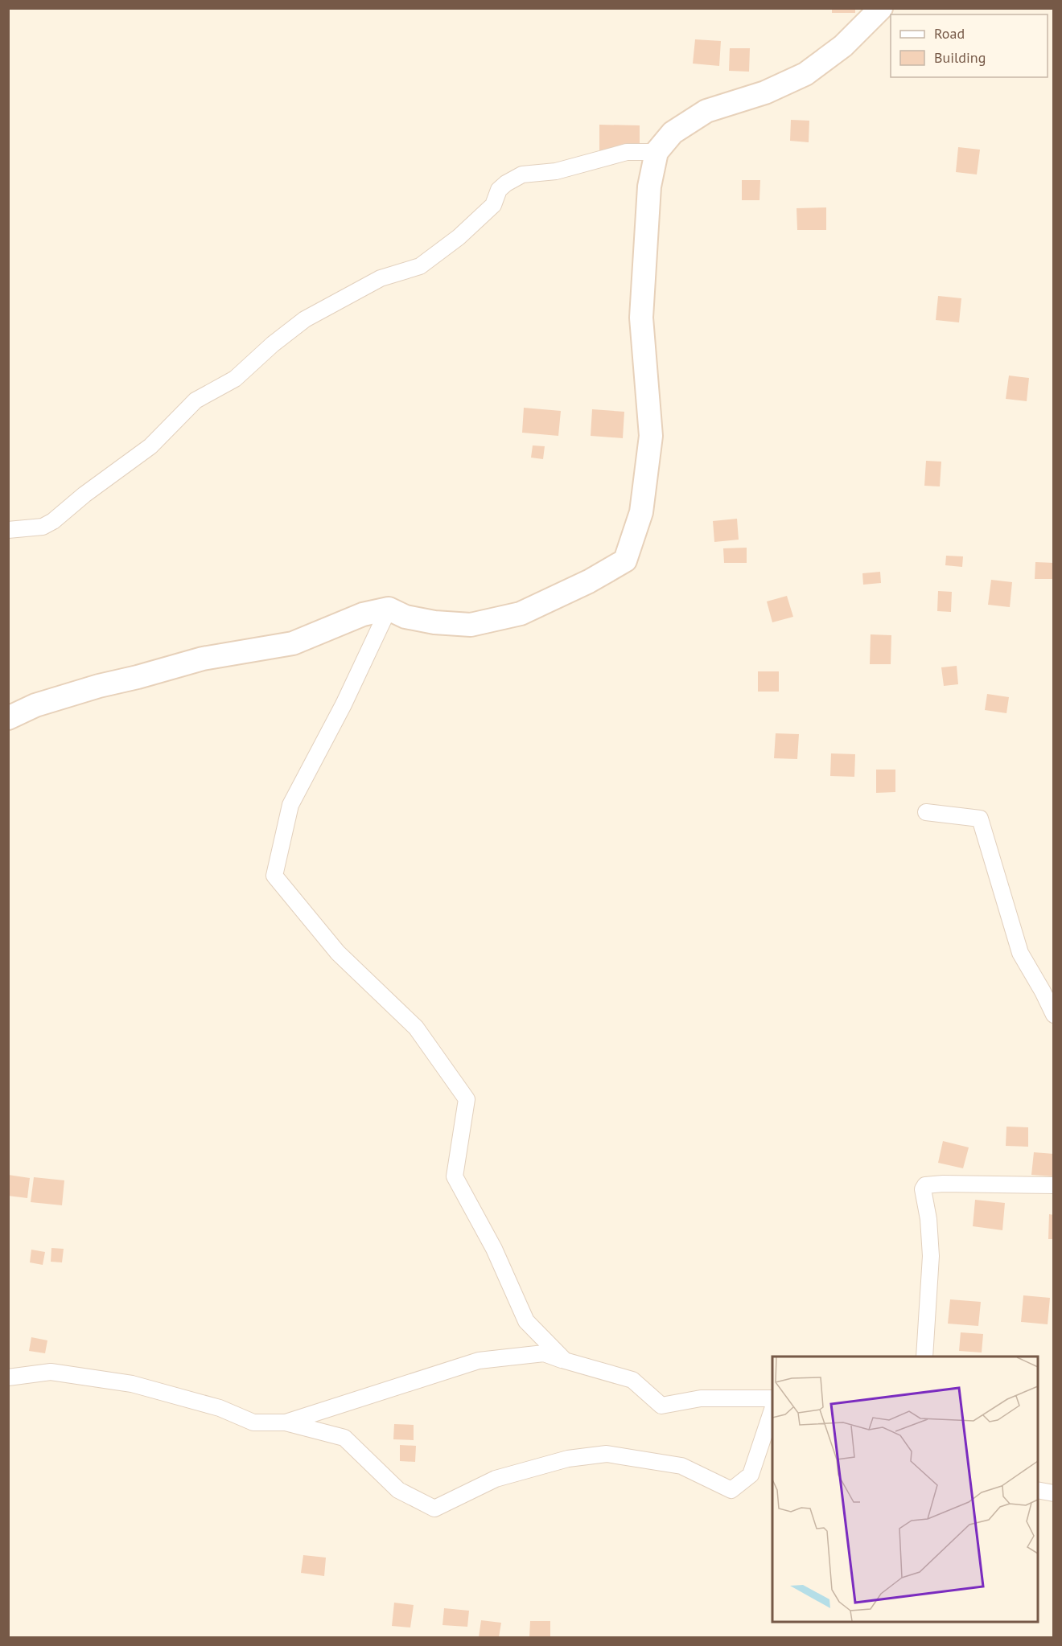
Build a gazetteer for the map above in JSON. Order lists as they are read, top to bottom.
{
  "legend": ["Road", "Building"]
}
